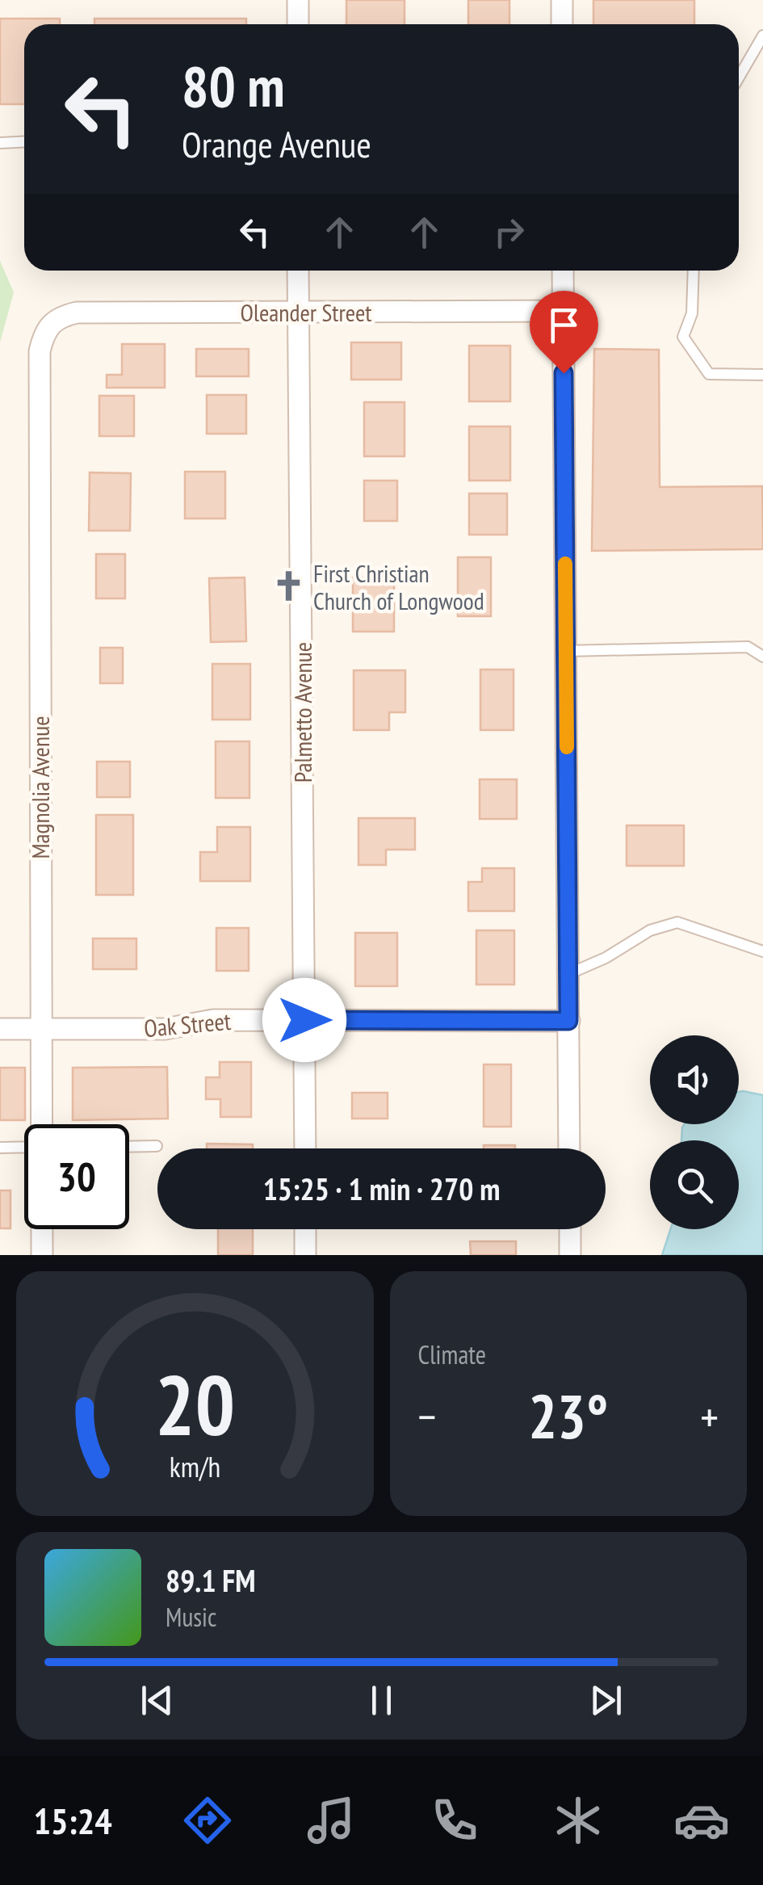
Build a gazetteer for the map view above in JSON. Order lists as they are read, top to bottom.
{
  "streets": {
    "street": [
      "Oleander Street",
      "Palmetto Avenue",
      "Magnolia Avenue",
      "Oak Street"
    ]
  },
  "crossings": [
    ["Oleander Street", "Palmetto Avenue"],
    ["Oleander Street", "Magnolia Avenue"],
    ["Palmetto Avenue", "Oak Street"],
    ["Magnolia Avenue", "Oak Street"]
  ],
  "places": {
    "church": ["First Christian Church of Longwood"]
  },
  "page": {
    "turn": ["80 m", "Orange Avenue"],
    "limit": "30",
    "trip": "15:25 · 1 min · 270 m",
    "tile": "Climate",
    "heat": ["−", "23°", "+"],
    "song": ["89.1 FM", "Music"],
    "tabs": "15:24",
    "gauge": ["20", "km/h"]
  }
}
